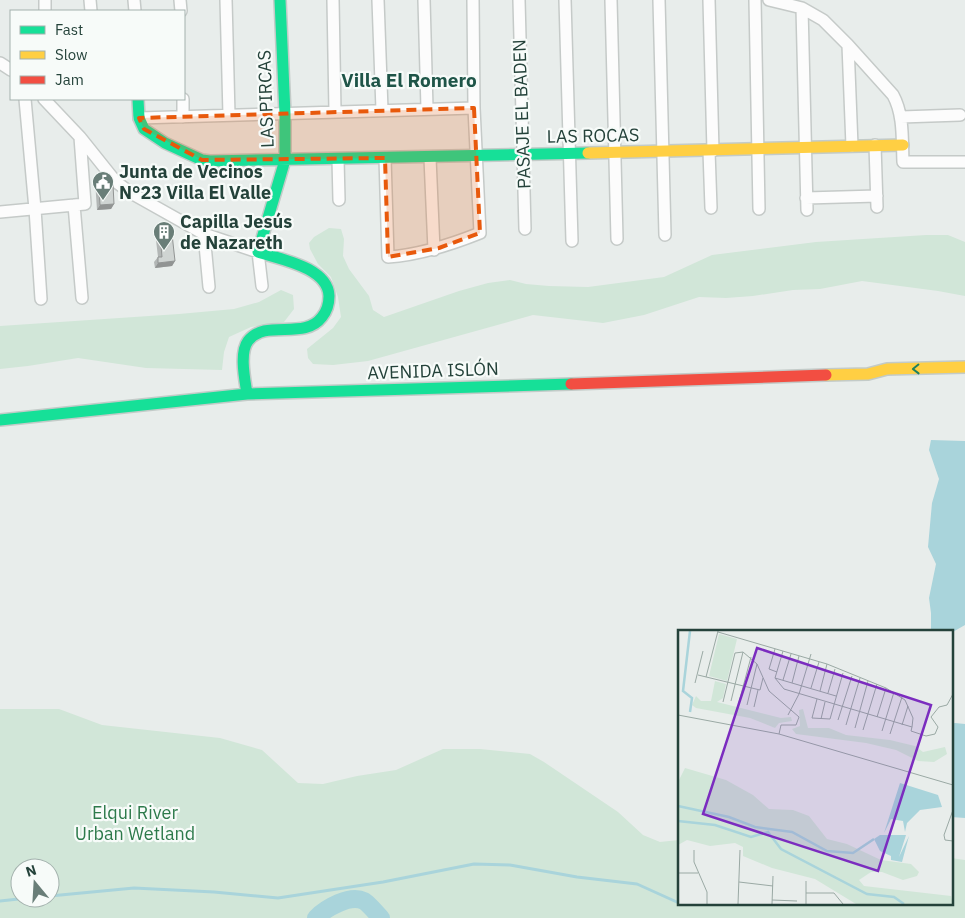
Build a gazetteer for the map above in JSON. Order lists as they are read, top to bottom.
{
  "streets": {
    "street": [
      "LAS PIRCAS",
      "PASAJE EL BADEN",
      "LAS ROCAS",
      "AVENIDA ISLÓN"
    ]
  },
  "crossings": [
    ["LAS PIRCAS", "LAS ROCAS"],
    ["PASAJE EL BADEN", "LAS ROCAS"]
  ],
  "districts": ["Villa El Romero"],
  "parks": ["Elqui River Urban Wetland"],
  "places": {
    "public building": ["Junta de Vecinos N°23 Villa El Valle"],
    "building": ["Capilla Jesús de Nazareth"]
  },
  "legend": ["Fast", "Slow", "Jam"],
  "north": "top"
}
